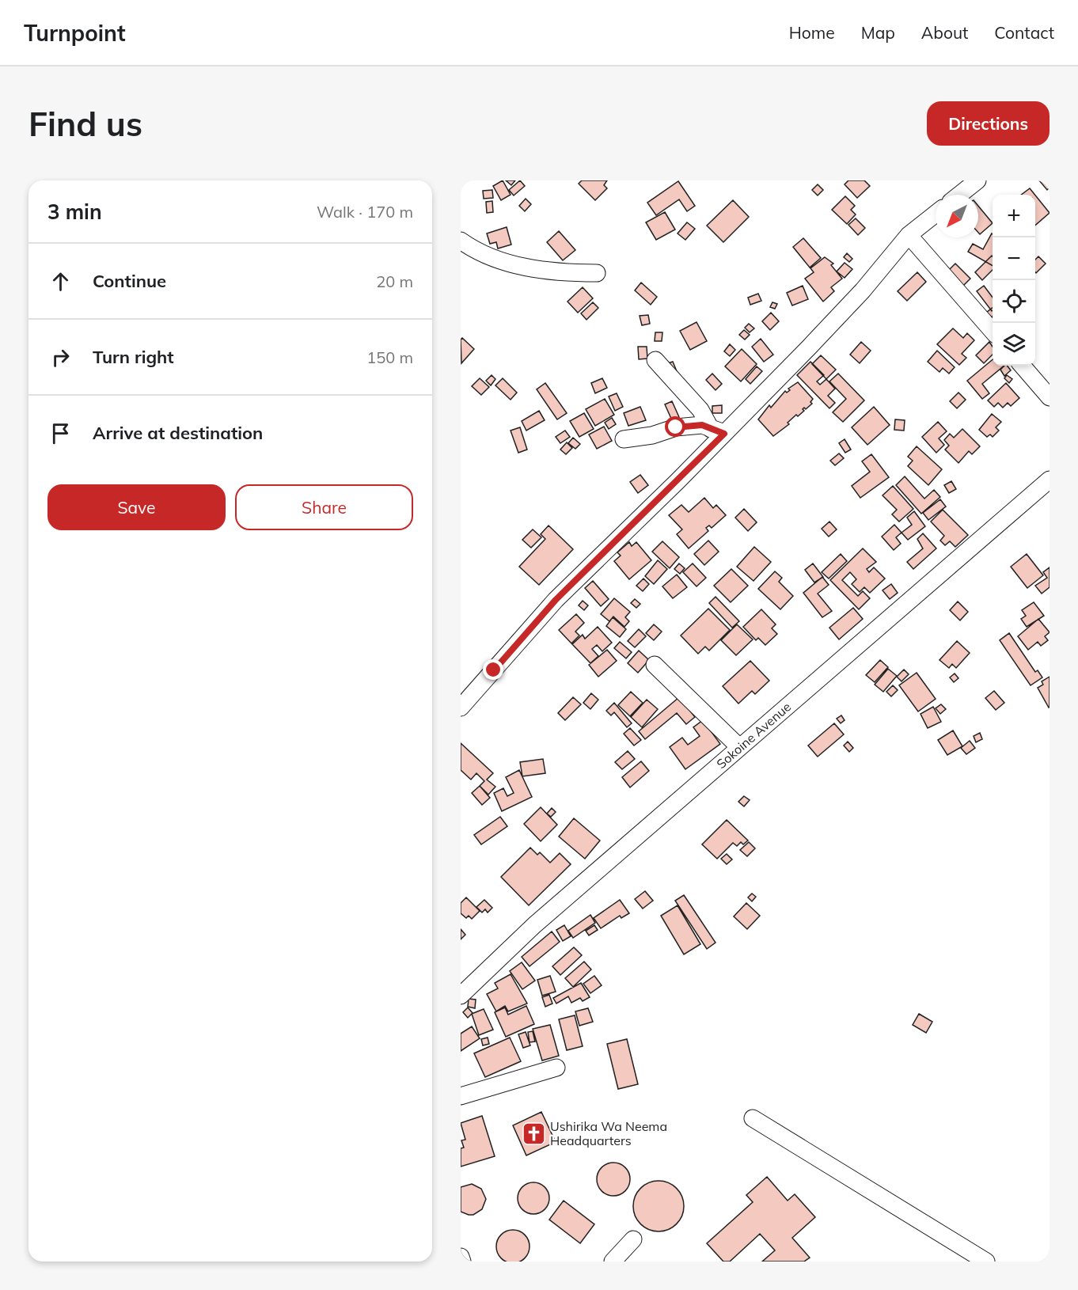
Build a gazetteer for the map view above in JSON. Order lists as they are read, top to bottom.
{
  "streets": {
    "street": ["Sokoine Avenue"]
  },
  "places": {
    "church": ["Ushirika Wa Neema Headquarters"]
  },
  "north": "bottom left",
  "page": {
    "header": "Turnpoint",
    "nav": [
      "Home",
      "Map",
      "About",
      "Contact"
    ],
    "buttons": [
      "Directions",
      ["Save", "Share"]
    ],
    "title": "Find us",
    "heading": ["3 min", "Walk · 170 m"],
    "map_buttons": ["+", "−"],
    "list": [
      ["Continue", "20 m"],
      ["Turn right", "150 m"],
      "Arrive at destination"
    ]
  }
}
